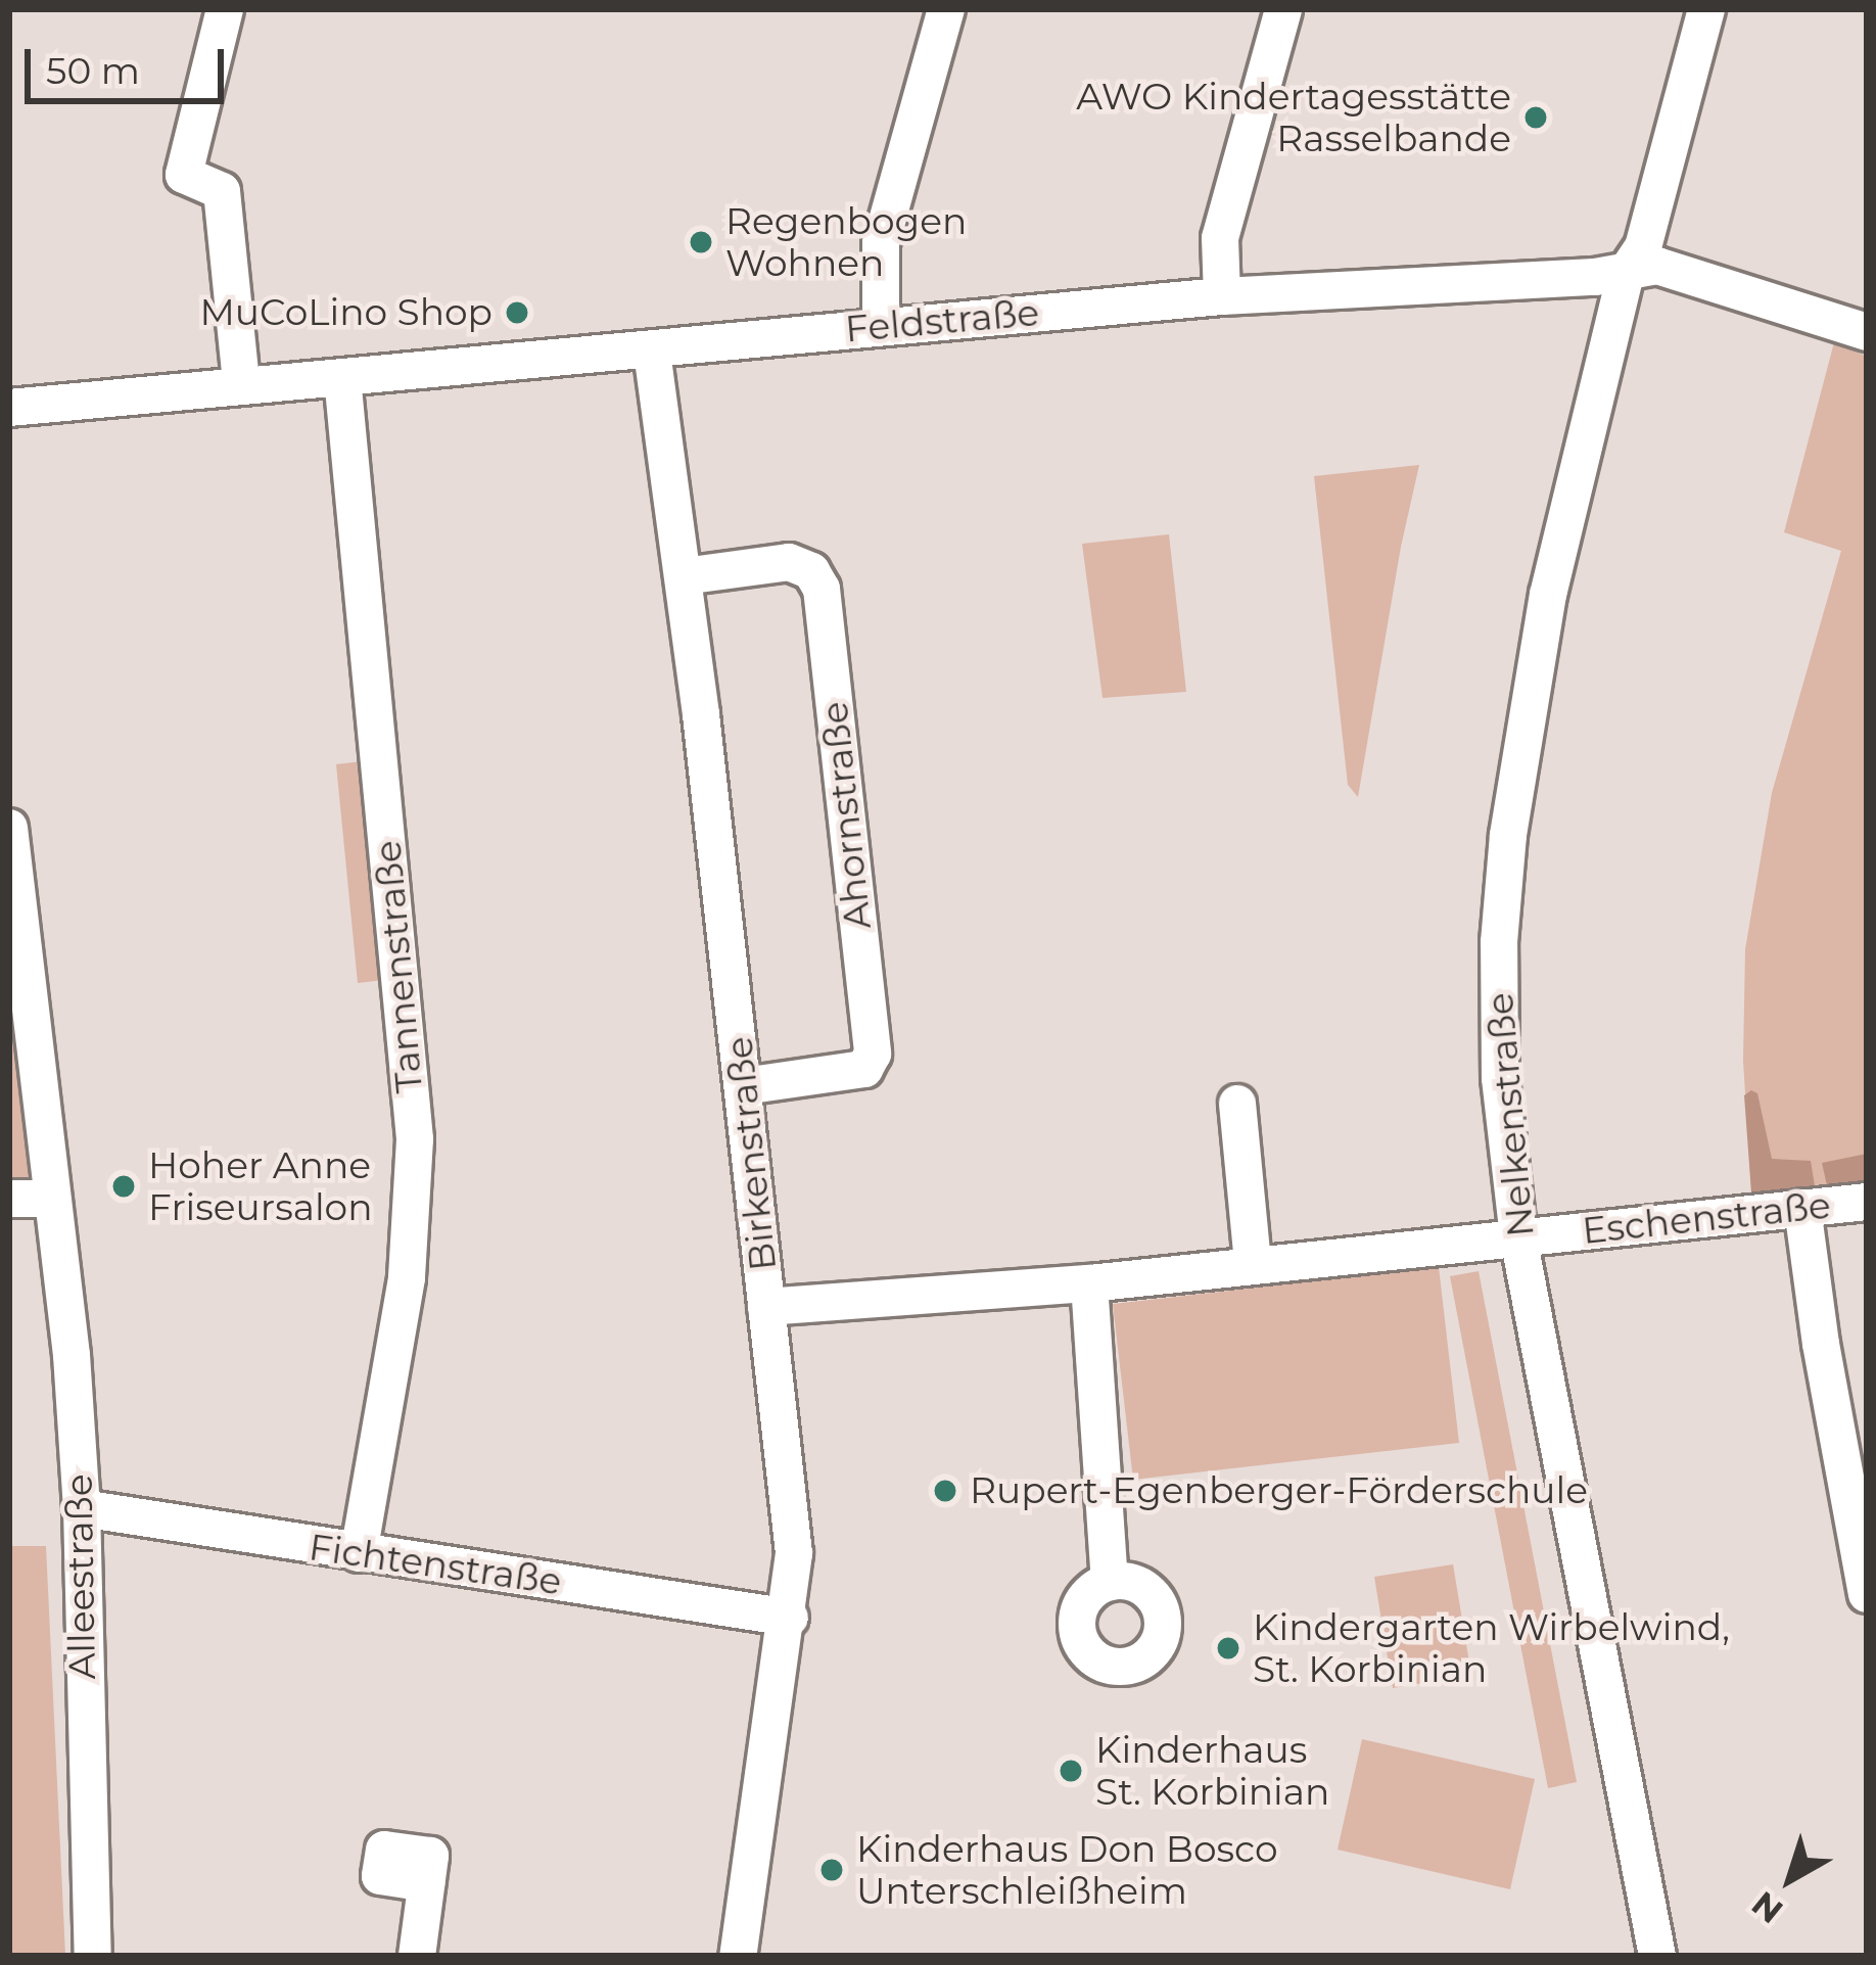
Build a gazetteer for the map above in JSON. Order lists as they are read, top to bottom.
{
  "streets": {
    "street": [
      "Feldstraße",
      "Ahornstraße",
      "Tannenstraße",
      "Nelkenstraße",
      "Birkenstraße",
      "Eschenstraße",
      "Fichtenstraße",
      "Alleestraße"
    ]
  },
  "crossings": [
    ["Feldstraße", "Tannenstraße"],
    ["Feldstraße", "Nelkenstraße"],
    ["Feldstraße", "Birkenstraße"],
    ["Ahornstraße", "Birkenstraße"],
    ["Tannenstraße", "Fichtenstraße"],
    ["Nelkenstraße", "Eschenstraße"],
    ["Birkenstraße", "Eschenstraße"],
    ["Birkenstraße", "Fichtenstraße"],
    ["Fichtenstraße", "Alleestraße"]
  ],
  "places": [
    "AWO Kindertagesstätte Rasselbande",
    "Regenbogen Wohnen",
    "MuCoLino Shop",
    "Hoher Anne Friseursalon",
    "Rupert-Egenberger-Förderschule",
    "Kindergarten Wirbelwind, St. Korbinian",
    "Kinderhaus St. Korbinian",
    "Kinderhaus Don Bosco Unterschleißheim"
  ],
  "scale_bar": "50 m",
  "north": "bottom left"
}
